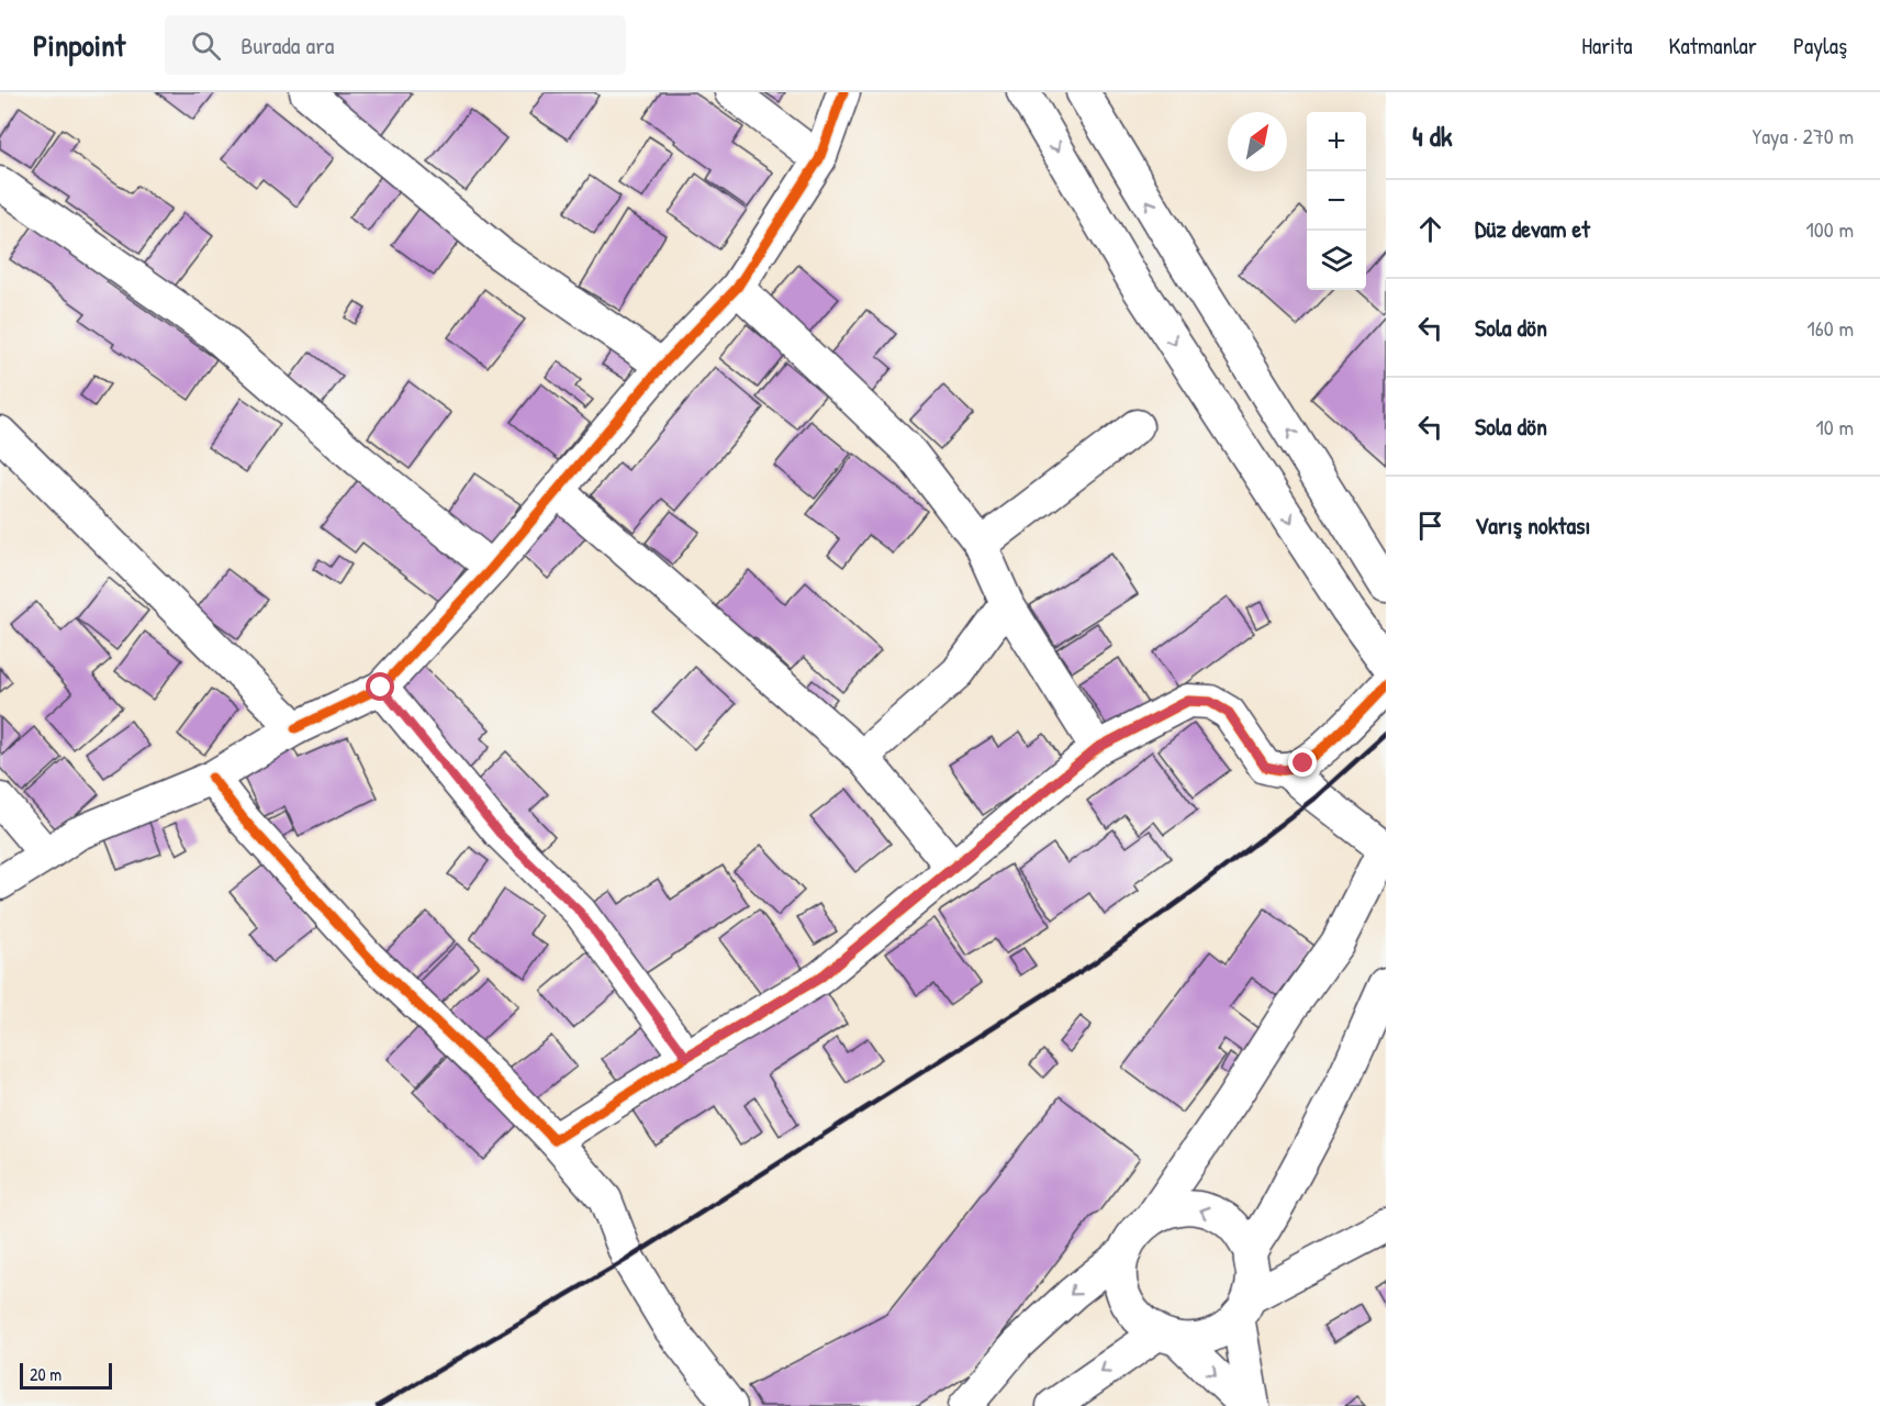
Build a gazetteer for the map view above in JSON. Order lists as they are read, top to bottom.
{
  "scale_bar": "20 m",
  "north": "top right",
  "page": {
    "header": "Pinpoint",
    "search": "Burada ara",
    "nav": ["Harita", "Katmanlar", "Paylaş"],
    "heading": ["4 dk", "Yaya · 270 m"],
    "map_buttons": ["+", "−"],
    "list": [
      ["Düz devam et", "100 m"],
      ["Sola dön", "160 m"],
      ["Sola dön", "10 m"],
      "Varış noktası"
    ],
    "scale": "20 m"
  }
}
